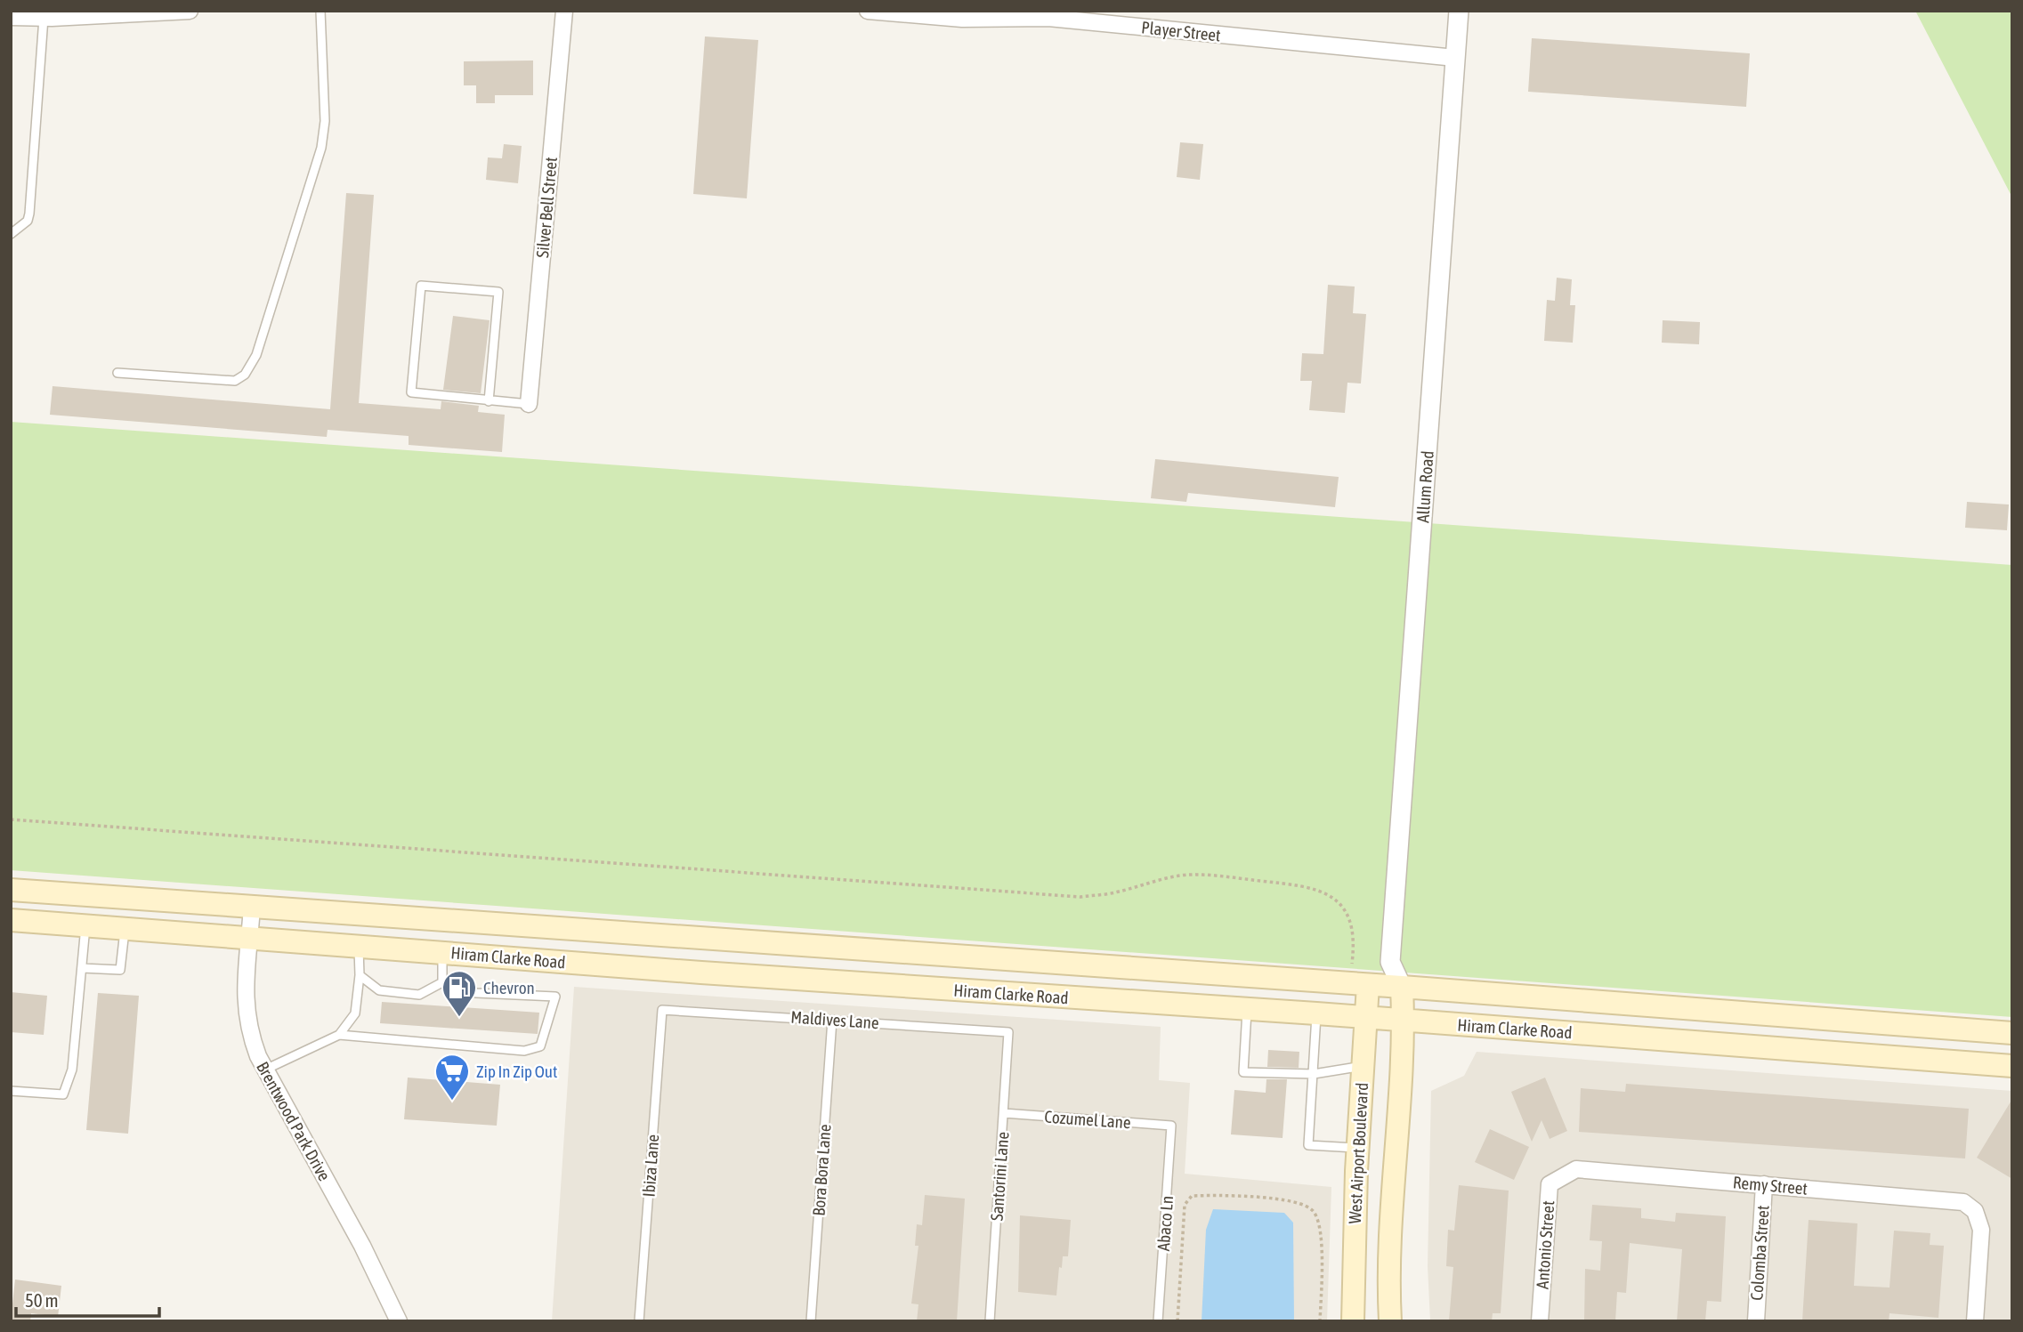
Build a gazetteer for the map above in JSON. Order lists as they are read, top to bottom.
{
  "streets": {
    "main road": ["Hiram Clarke Road", "West Airport Boulevard"],
    "street": [
      "Player Street",
      "Silver Bell Street",
      "Allum Road",
      "Brentwood Park Drive",
      "Remy Street",
      "Antonio Street",
      "Colomba Street"
    ],
    "lane": [
      "Maldives Lane",
      "Cozumel Lane",
      "Ibiza Lane",
      "Bora Bora Lane",
      "Santorini Lane",
      "Abaco Ln"
    ]
  },
  "crossings": [
    ["Player Street", "Allum Road"],
    ["Allum Road", "Hiram Clarke Road"],
    ["Hiram Clarke Road", "Brentwood Park Drive"],
    ["Hiram Clarke Road", "West Airport Boulevard"],
    ["Maldives Lane", "Ibiza Lane"],
    ["Maldives Lane", "Bora Bora Lane"],
    ["Maldives Lane", "Santorini Lane"],
    ["Cozumel Lane", "Santorini Lane"],
    ["Cozumel Lane", "Abaco Ln"],
    ["Remy Street", "Antonio Street"],
    ["Remy Street", "Colomba Street"]
  ],
  "places": {
    "fuel station": ["Chevron"],
    "supermarket": ["Zip In Zip Out"]
  },
  "scale_bar": "50 m"
}
